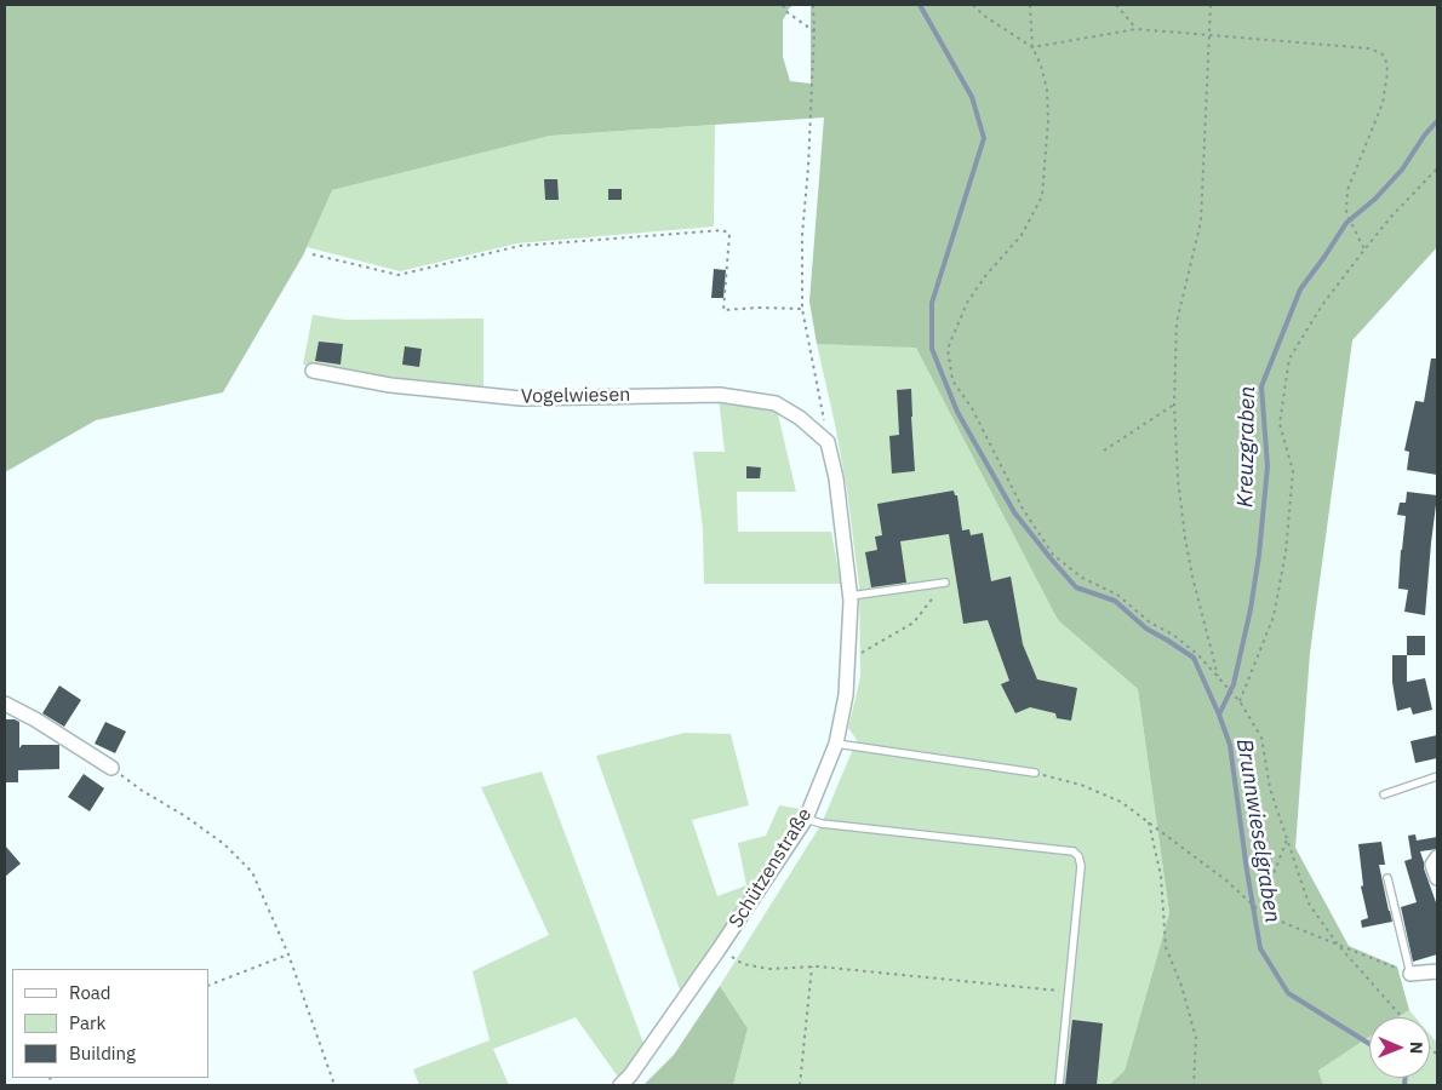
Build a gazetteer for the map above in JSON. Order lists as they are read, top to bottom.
{
  "streets": {
    "street": ["Vogelwiesen", "Schützenstraße"]
  },
  "crossings": [
    ["Vogelwiesen", "Schützenstraße"]
  ],
  "water": ["Kreuzgraben", "Brunnwieselgraben"],
  "legend": ["Road", "Park", "Building"],
  "north": "right"
}
